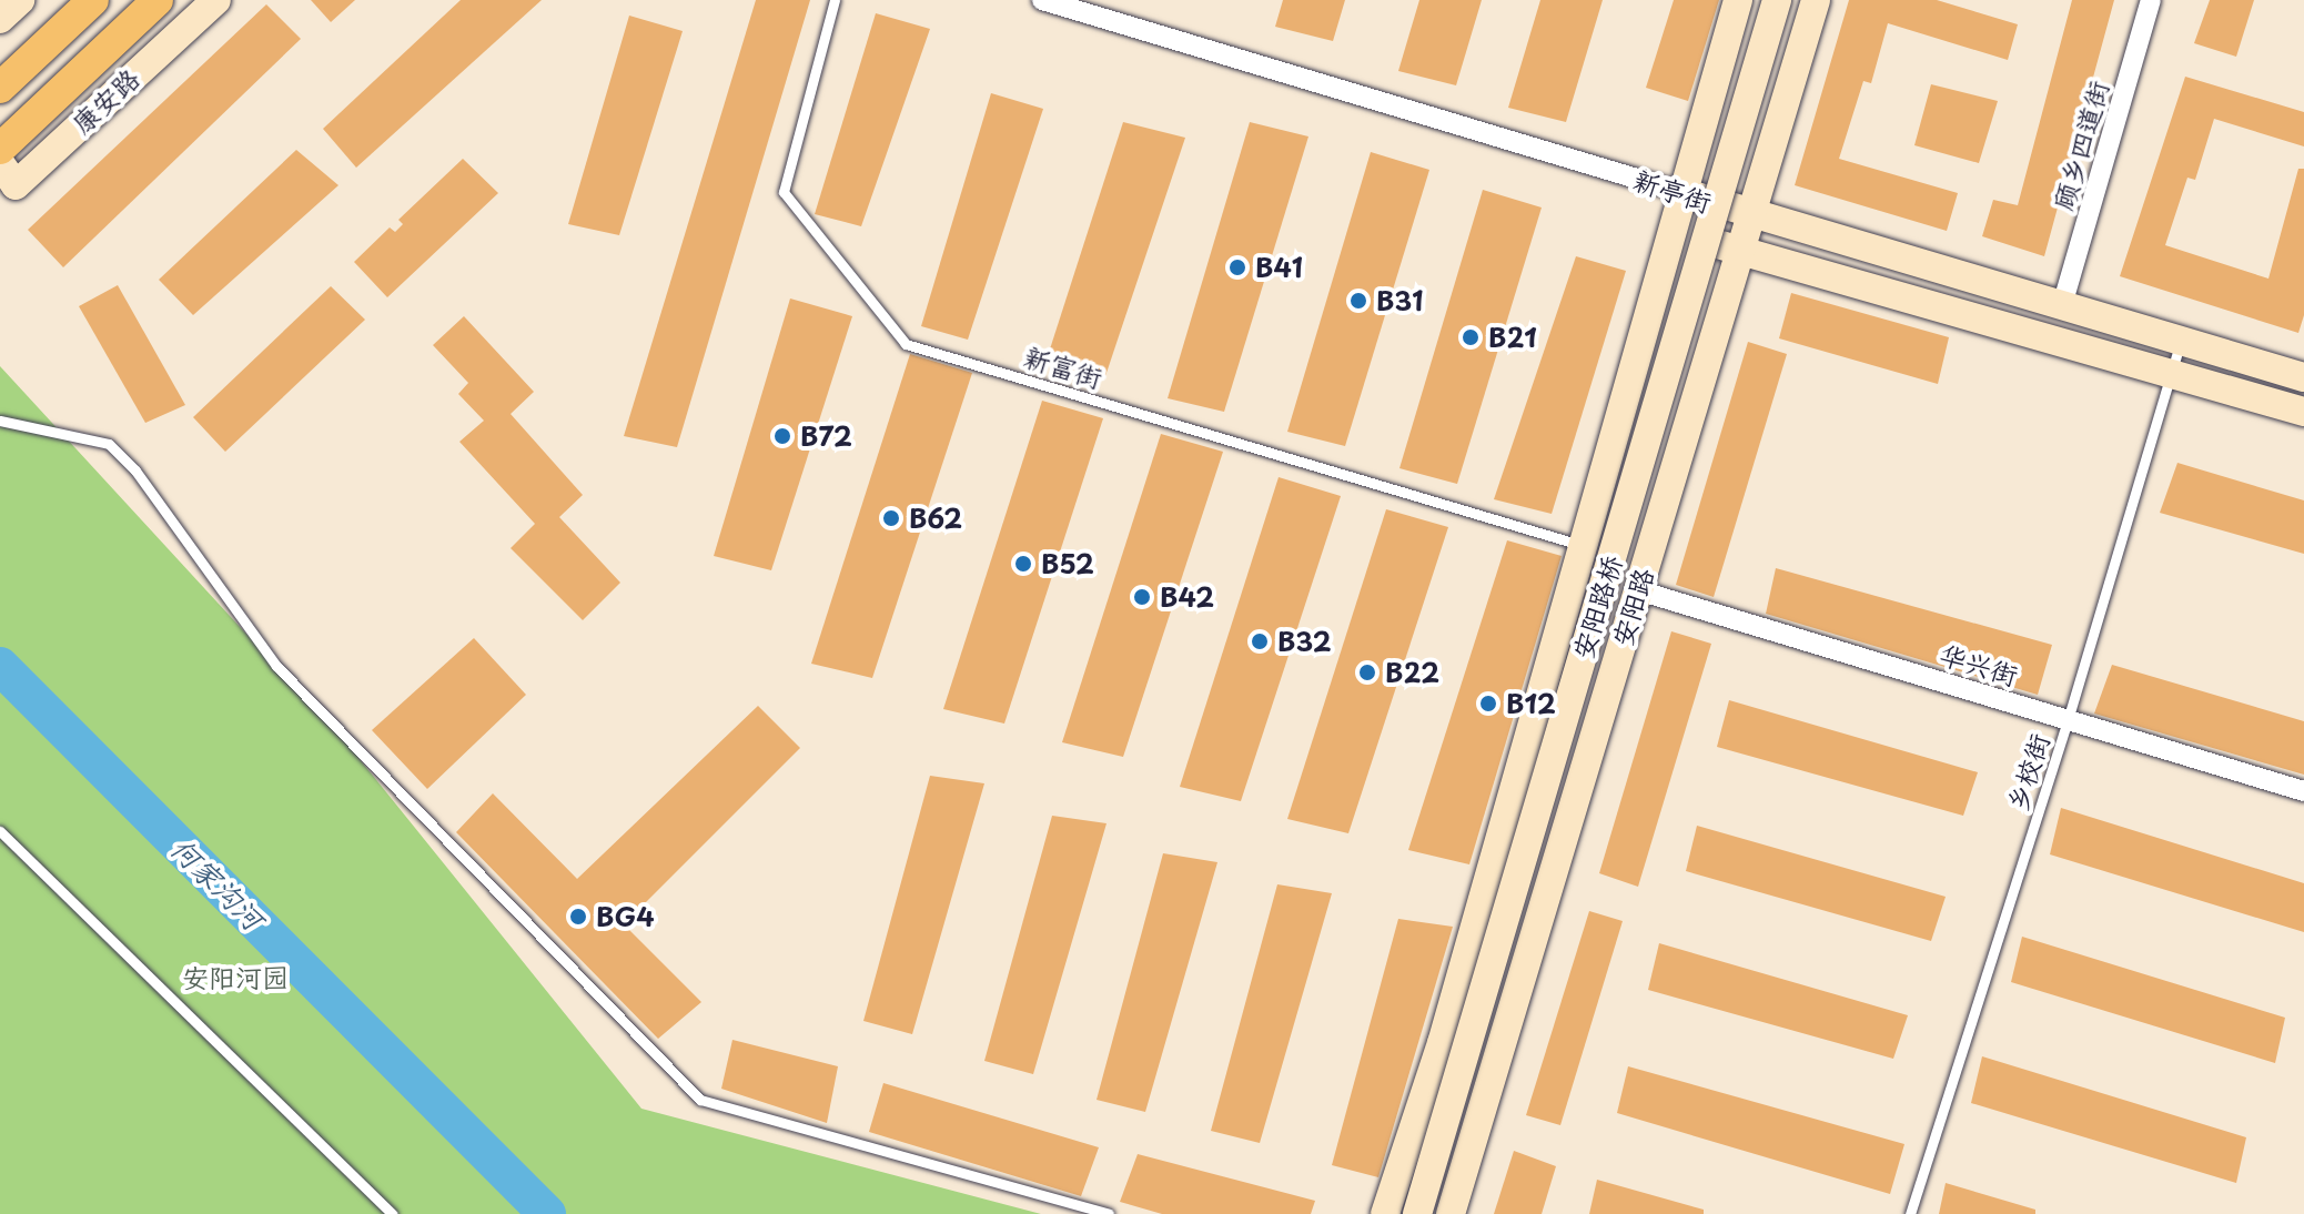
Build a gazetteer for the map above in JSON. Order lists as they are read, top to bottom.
{
  "streets": {
    "main road": [
      "康安路",
      "新亭街",
      "安阳路桥",
      "安阳路"
    ],
    "street": ["顾乡四道街", "华兴街"],
    "lane": ["新富街", "乡校街"]
  },
  "crossings": [
    ["顾乡四道街", "新亭街"],
    ["新亭街", "安阳路"],
    ["新亭街", "乡校街"],
    ["安阳路", "华兴街"],
    ["华兴街", "乡校街"]
  ],
  "water": ["何家沟河"],
  "parks": ["安阳河园"],
  "places": [
    "B41",
    "B31",
    "B21",
    "B72",
    "B62",
    "B52",
    "B42",
    "B32",
    "B22",
    "B12",
    "BG4"
  ]
}
